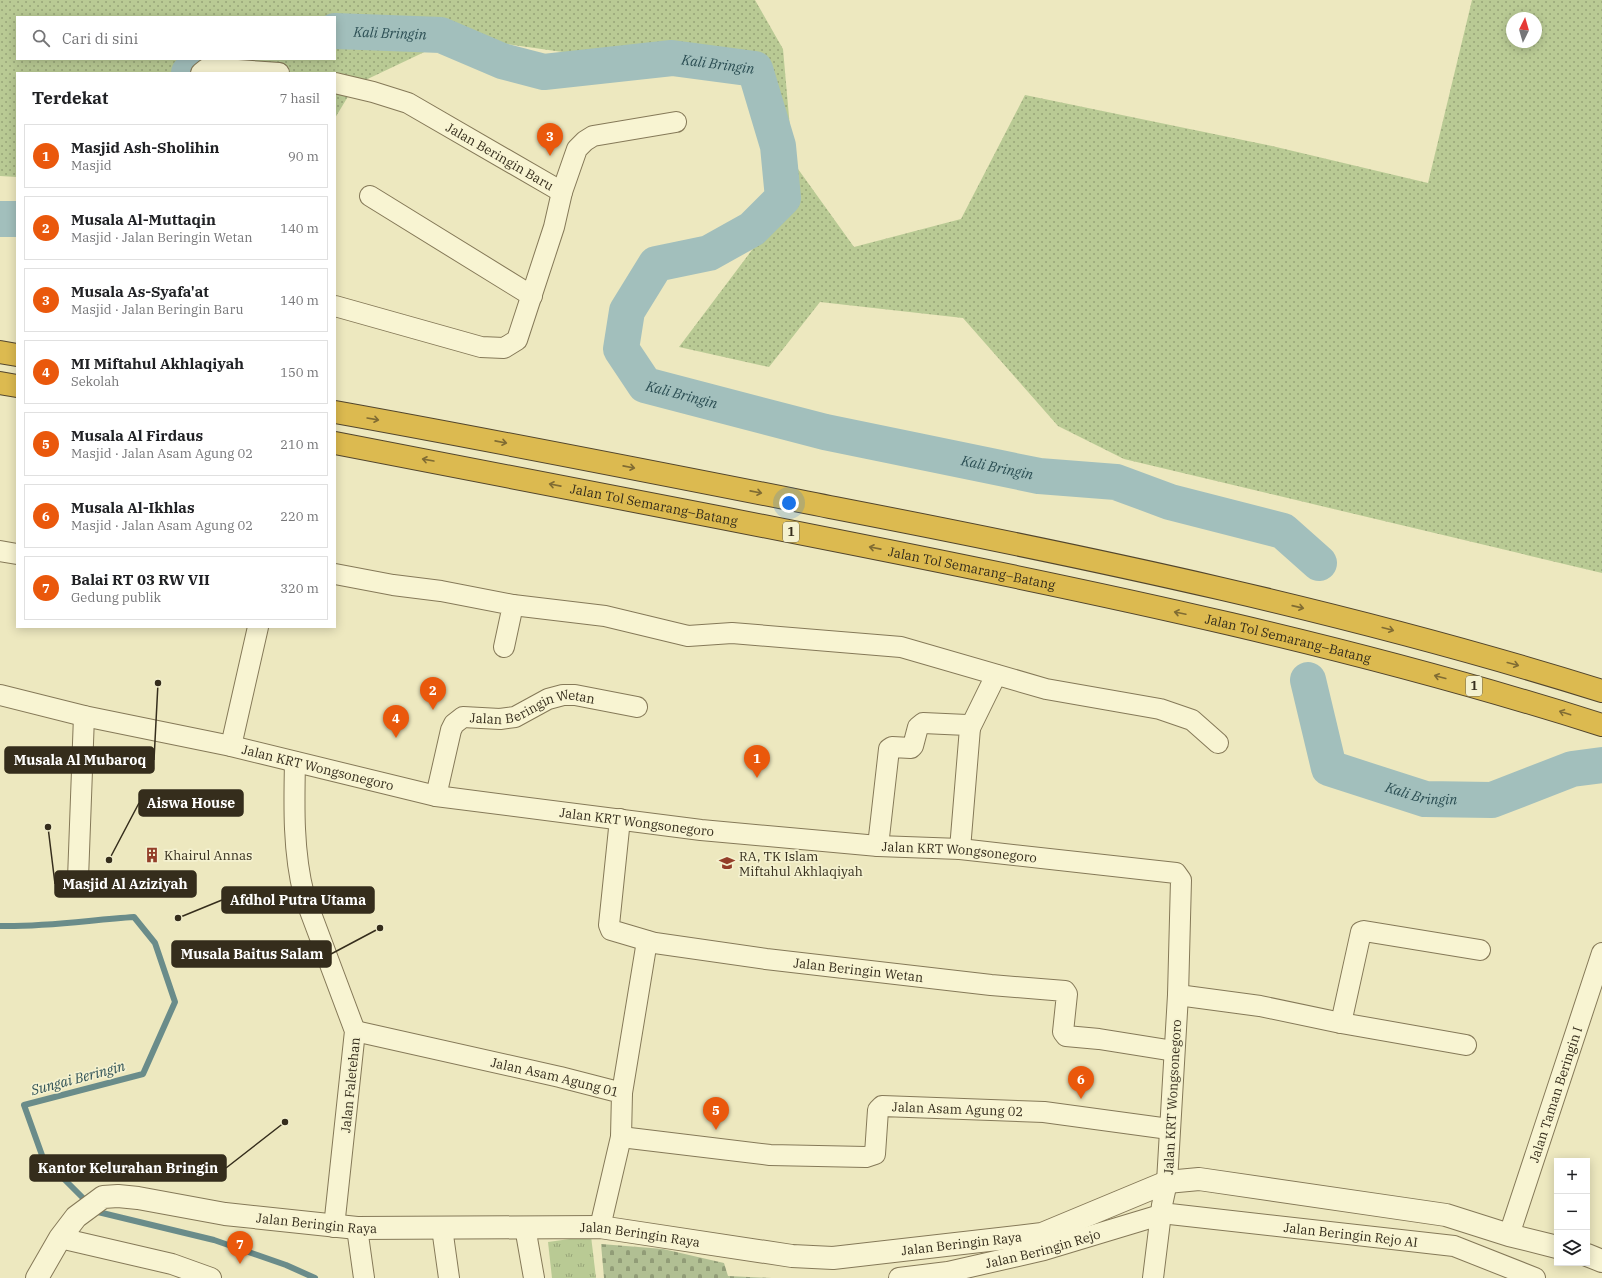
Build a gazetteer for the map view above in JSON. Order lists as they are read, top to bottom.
{
  "streets": {
    "highway": ["Jalan Tol Semarang–Batang", "1"],
    "street": [
      "Jalan Beringin Baru",
      "Jalan Beringin Wetan",
      "Jalan KRT Wongsonegoro",
      "Jalan Asam Agung 01",
      "Jalan Faletehan",
      "Jalan Taman Beringin I",
      "Jalan Asam Agung 02",
      "Jalan Beringin Raya",
      "Jalan Beringin Rejo AI",
      "Jalan Beringin Rejo"
    ]
  },
  "crossings": [
    ["Jalan Beringin Wetan", "Jalan KRT Wongsonegoro"],
    ["Jalan KRT Wongsonegoro", "Jalan Faletehan"],
    ["Jalan KRT Wongsonegoro", "Jalan Taman Beringin I"],
    ["Jalan KRT Wongsonegoro", "Jalan Asam Agung 02"],
    ["Jalan KRT Wongsonegoro", "Jalan Beringin Raya"],
    ["Jalan Asam Agung 01", "Jalan Faletehan"],
    ["Jalan Asam Agung 01", "Jalan Asam Agung 02"],
    ["Jalan Asam Agung 01", "Jalan Beringin Raya"],
    ["Jalan Faletehan", "Jalan Beringin Raya"],
    ["Jalan Beringin Rejo AI", "Jalan Beringin Rejo"]
  ],
  "water": ["Kali Bringin", "Sungai Beringin"],
  "places": {
    "other": [
      "Musala Al Mubaroq",
      "Masjid Al Aziziyah",
      "Aiswa House",
      "Afdhol Putra Utama",
      "Musala Baitus Salam",
      "Kantor Kelurahan Bringin"
    ],
    "building": ["Khairul Annas"],
    "school or university": ["RA, TK Islam Miftahul Akhlaqiyah"]
  },
  "north": "top",
  "page": {
    "search": "Cari di sini",
    "heading": ["Terdekat", "7 hasil"],
    "pins": [
      "3",
      "2",
      "4",
      "1",
      "6",
      "5",
      "7"
    ],
    "list": [
      {
        "mark": "1",
        "name": "Masjid Ash-Sholihin",
        "note": "Masjid",
        "value": "90 m"
      },
      {
        "mark": "2",
        "name": "Musala Al-Muttaqin",
        "note": "Masjid · Jalan Beringin Wetan",
        "value": "140 m"
      },
      {
        "mark": "3",
        "name": "Musala As-Syafa'at",
        "note": "Masjid · Jalan Beringin Baru",
        "value": "140 m"
      },
      {
        "mark": "4",
        "name": "MI Miftahul Akhlaqiyah",
        "note": "Sekolah",
        "value": "150 m"
      },
      {
        "mark": "5",
        "name": "Musala Al Firdaus",
        "note": "Masjid · Jalan Asam Agung 02",
        "value": "210 m"
      },
      {
        "mark": "6",
        "name": "Musala Al-Ikhlas",
        "note": "Masjid · Jalan Asam Agung 02",
        "value": "220 m"
      },
      {
        "mark": "7",
        "name": "Balai RT 03 RW VII",
        "note": "Gedung publik",
        "value": "320 m"
      }
    ],
    "map_buttons": ["+", "−"]
  }
}
